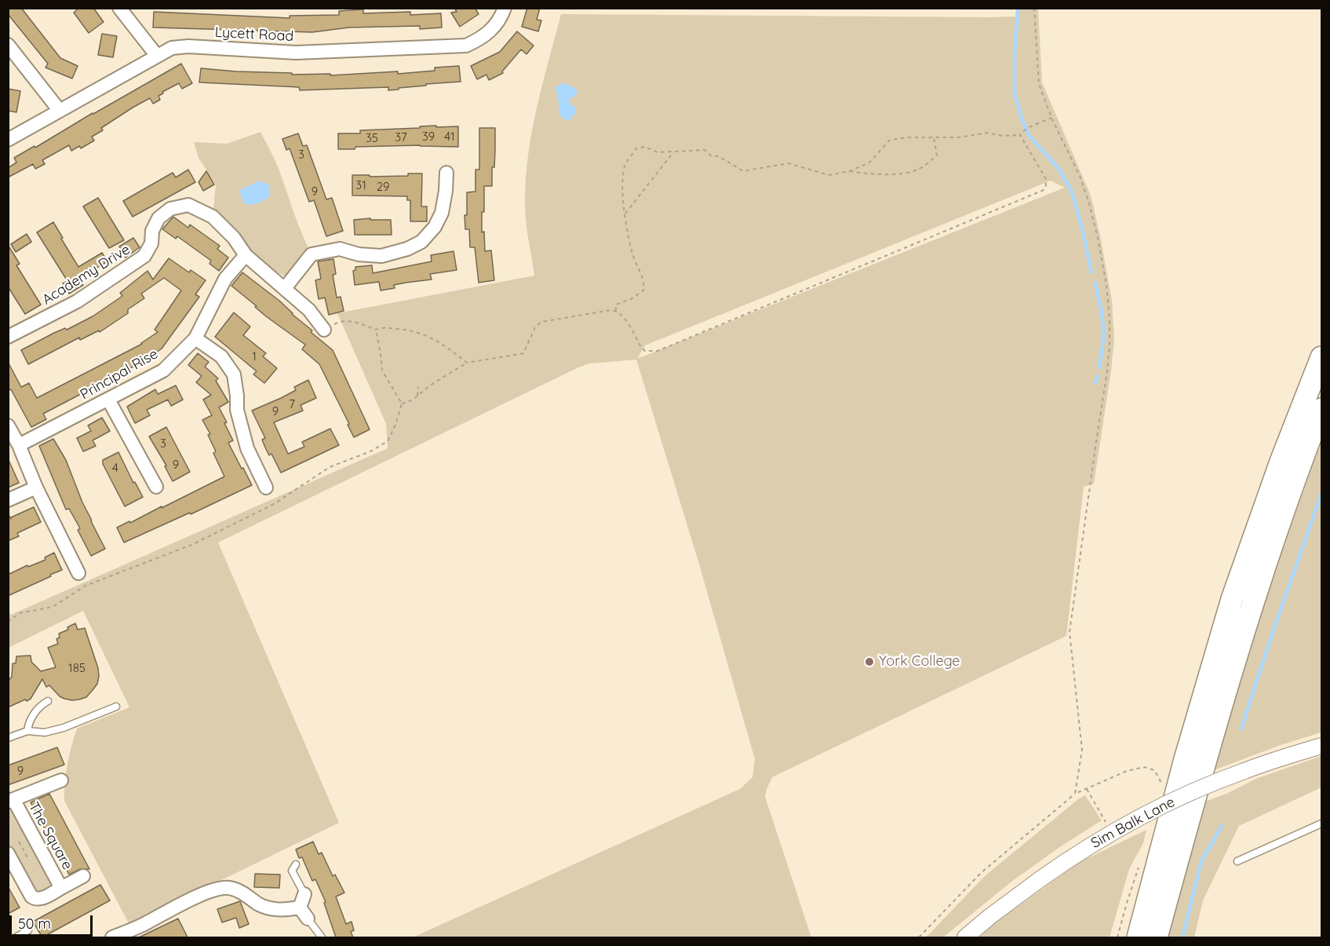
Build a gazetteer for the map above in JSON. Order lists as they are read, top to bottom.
{
  "streets": {
    "street": [
      "Lycett Road",
      "Academy Drive",
      "Principal Rise",
      "Sim Balk Lane",
      "The Square"
    ]
  },
  "crossings": [
    ["Academy Drive", "Principal Rise"]
  ],
  "places": ["York College"],
  "house_numbers": [
    "39",
    "41",
    "37",
    "35",
    "3",
    "31",
    "29",
    "9",
    "1",
    "7",
    "9",
    "3",
    "9",
    "4",
    "185",
    "9"
  ],
  "scale_bar": "50 m"
}
